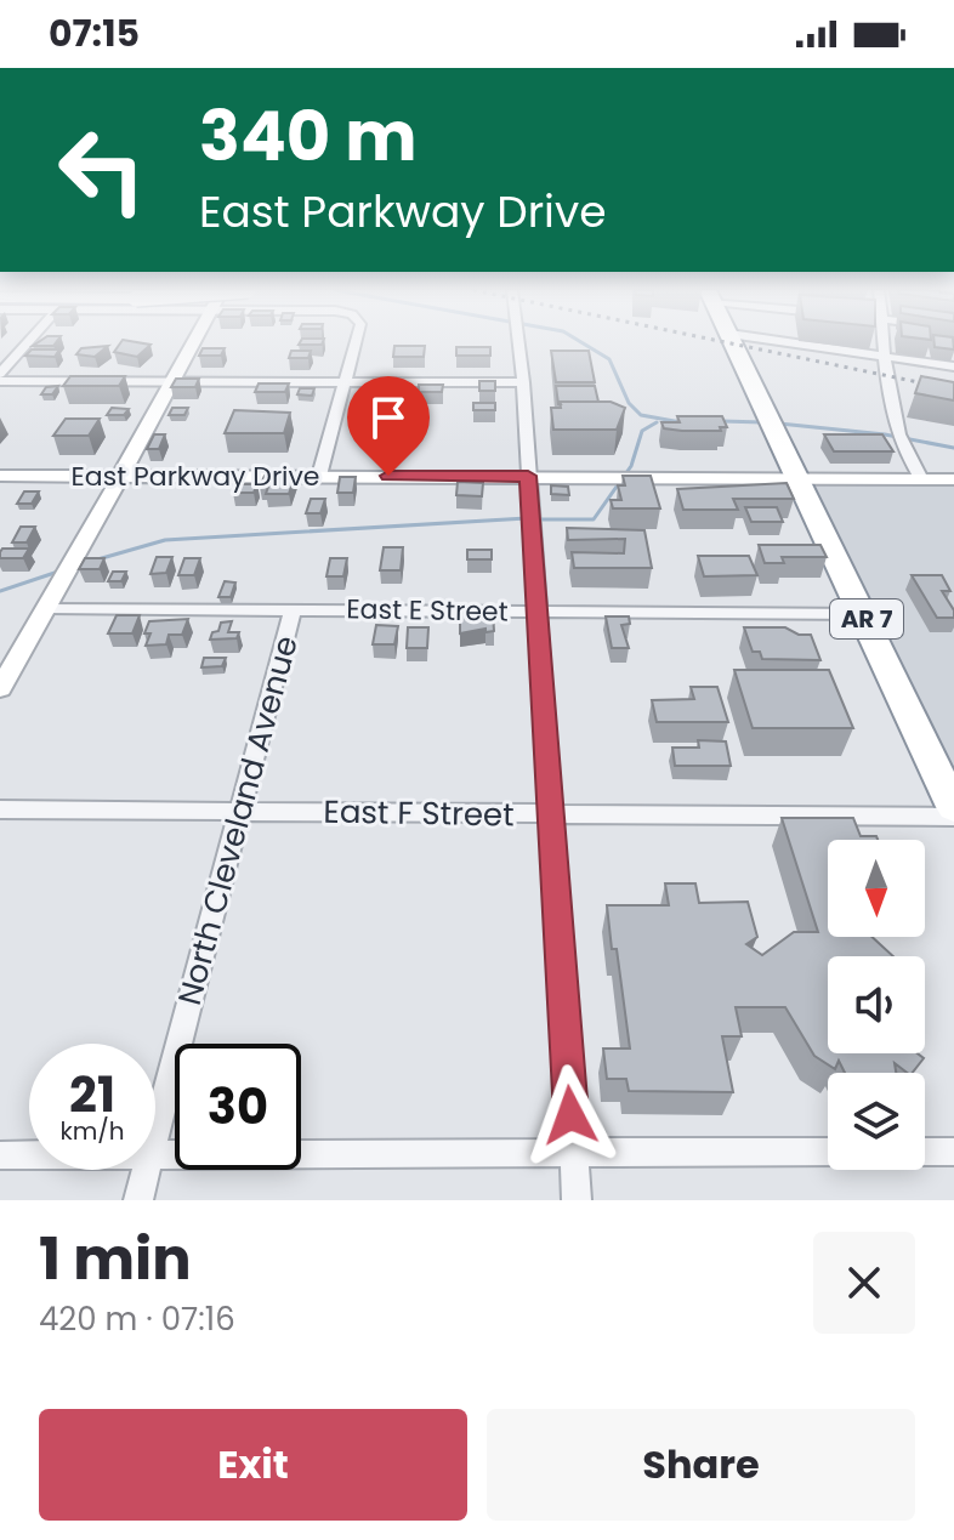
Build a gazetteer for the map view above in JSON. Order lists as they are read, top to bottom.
{
  "streets": {
    "highway": ["AR 7"],
    "main road": ["East Parkway Drive"],
    "street": ["East E Street", "East F Street", "North Cleveland Avenue"]
  },
  "crossings": [
    ["East Parkway Drive", "AR 7"],
    ["East E Street", "AR 7"],
    ["East E Street", "North Cleveland Avenue"],
    ["East F Street", "North Cleveland Avenue"]
  ],
  "north": "bottom",
  "page": {
    "status": "07:15",
    "turn": ["340 m", "East Parkway Drive"],
    "speed": "21 km/h",
    "limit": "30",
    "heading": ["1 min", "420 m · 07:16"],
    "buttons": ["Exit", "Share"]
  }
}
